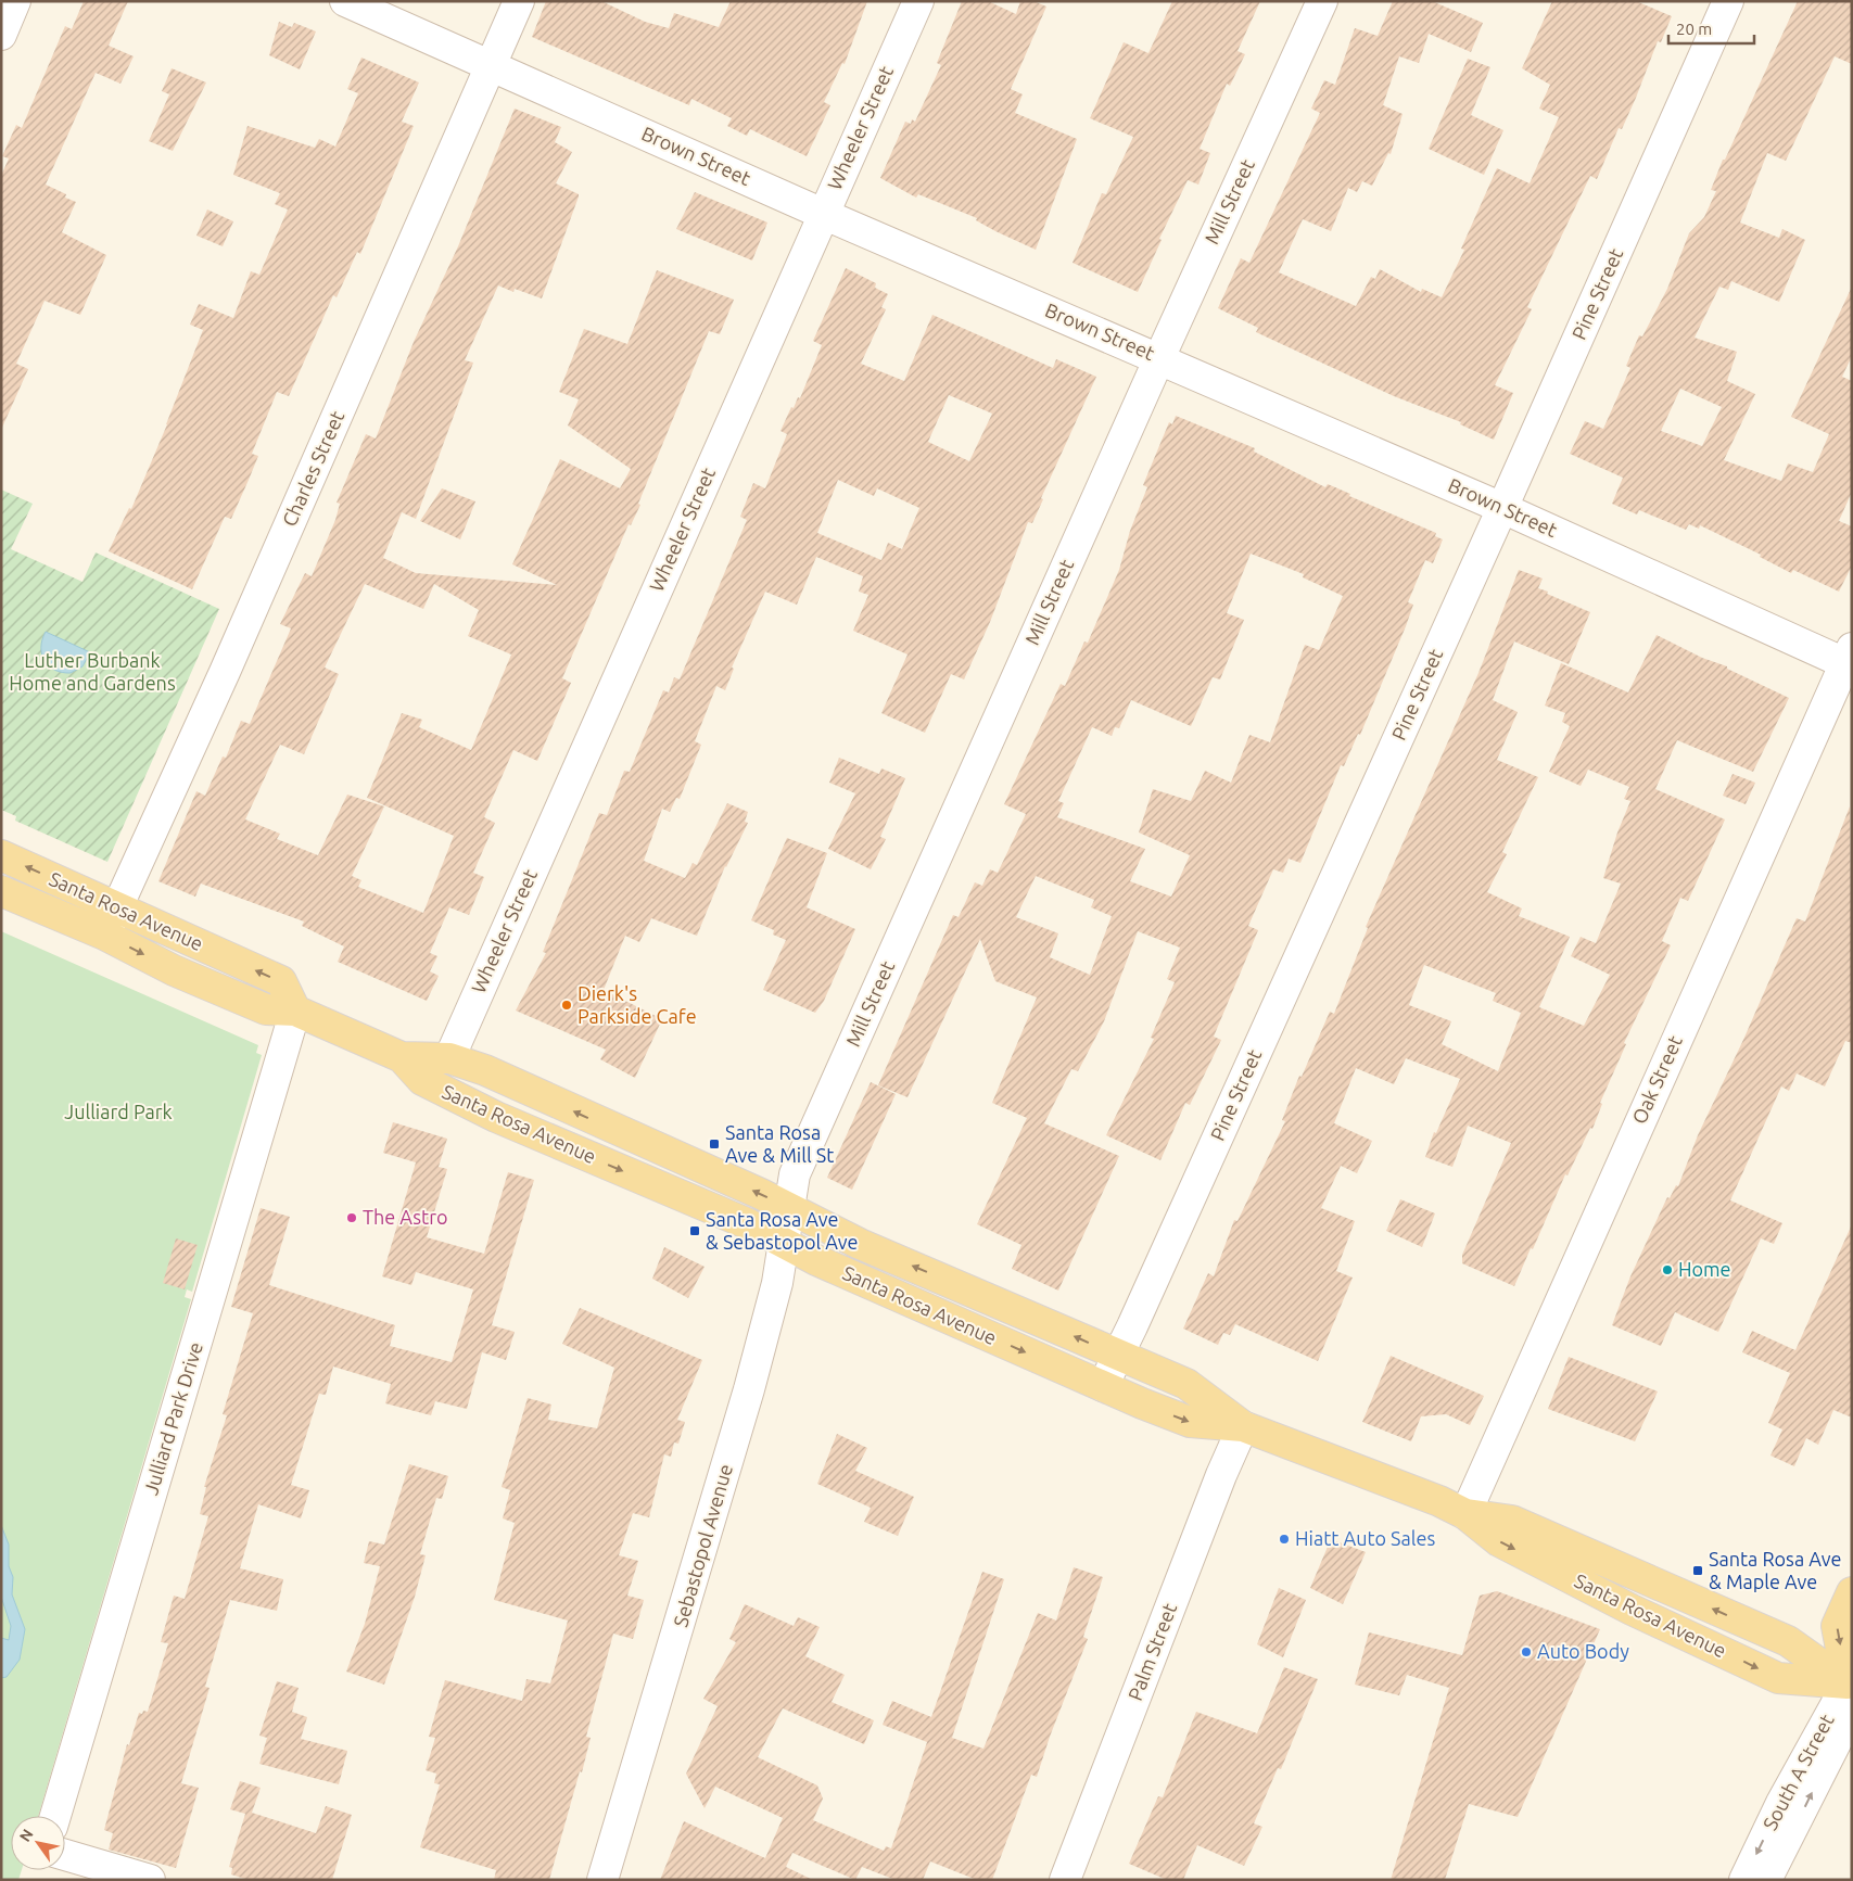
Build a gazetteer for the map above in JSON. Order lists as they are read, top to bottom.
{
  "streets": {
    "main road": ["Santa Rosa Avenue"],
    "street": [
      "Wheeler Street",
      "Brown Street",
      "Mill Street",
      "Pine Street",
      "Charles Street",
      "Oak Street",
      "Julliard Park Drive",
      "Sebastopol Avenue",
      "Palm Street",
      "South A Street"
    ]
  },
  "crossings": [
    ["Wheeler Street", "Brown Street"],
    ["Wheeler Street", "Santa Rosa Avenue"],
    ["Brown Street", "Mill Street"],
    ["Brown Street", "Pine Street"],
    ["Brown Street", "Charles Street"],
    ["Brown Street", "Oak Street"],
    ["Mill Street", "Santa Rosa Avenue"],
    ["Mill Street", "Sebastopol Avenue"],
    ["Pine Street", "Santa Rosa Avenue"],
    ["Charles Street", "Santa Rosa Avenue"],
    ["Santa Rosa Avenue", "Oak Street"],
    ["Santa Rosa Avenue", "Julliard Park Drive"],
    ["Santa Rosa Avenue", "Sebastopol Avenue"],
    ["Santa Rosa Avenue", "Palm Street"],
    ["Santa Rosa Avenue", "South A Street"]
  ],
  "parks": ["Luther Burbank Home and Gardens", "Julliard Park"],
  "places": {
    "other": [
      "Dierk's Parkside Cafe",
      "The Astro",
      "Home",
      "Hiatt Auto Sales",
      "Auto Body"
    ],
    "transit": ["Santa Rosa Ave & Mill St", "Santa Rosa Ave & Sebastopol Ave", "Santa Rosa Ave & Maple Ave"]
  },
  "scale_bar": "20 m",
  "north": "top left"
}
